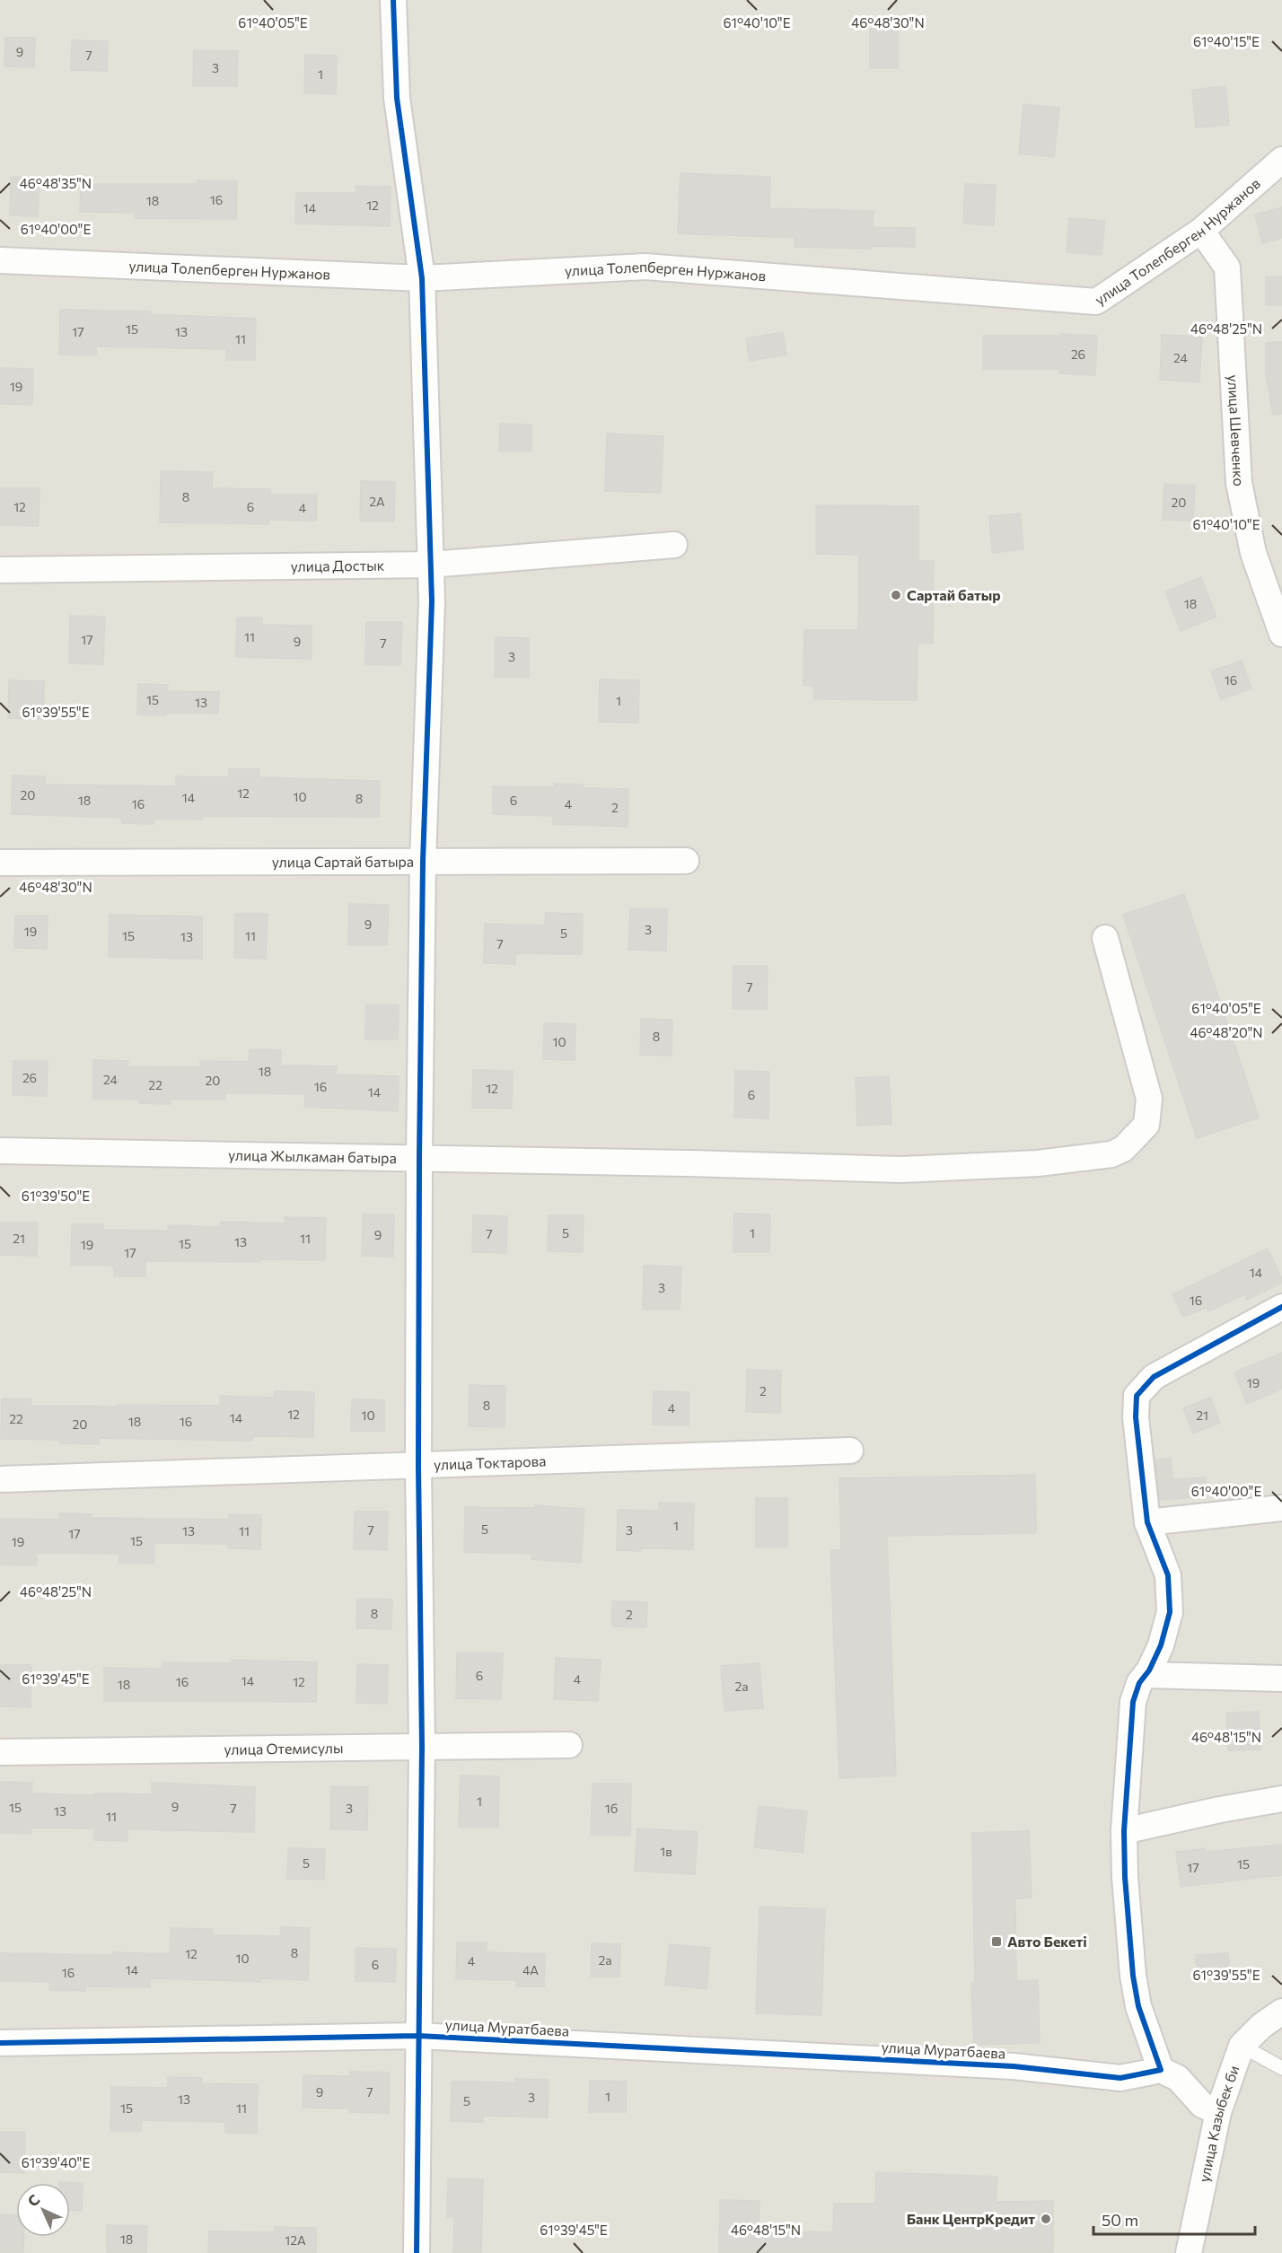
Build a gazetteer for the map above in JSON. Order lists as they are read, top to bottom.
{
  "streets": {
    "street": [
      "улица Толепберген Нуржанов",
      "улица Шевченко",
      "улица Достык",
      "улица Сартай батыра",
      "улица Жылкаман батыра",
      "улица Токтарова",
      "улица Отемисулы",
      "улица Муратбаева",
      "улица Казыбек би"
    ]
  },
  "crossings": [
    ["улица Толепберген Нуржанов", "улица Шевченко"]
  ],
  "places": {
    "other": ["Сартай батыр", "Банк ЦентрКредит"],
    "transit": ["Авто Бекетi"]
  },
  "house_numbers": [
    "9",
    "7",
    "3",
    "1",
    "16",
    "18",
    "12",
    "14",
    "15",
    "17",
    "13",
    "11",
    "26",
    "24",
    "19",
    "8",
    "2А",
    "20",
    "12",
    "6",
    "4",
    "18",
    "11",
    "17",
    "9",
    "7",
    "3",
    "16",
    "15",
    "1",
    "13",
    "12",
    "20",
    "10",
    "14",
    "8",
    "18",
    "6",
    "16",
    "4",
    "2",
    "9",
    "3",
    "19",
    "5",
    "15",
    "11",
    "13",
    "7",
    "7",
    "8",
    "10",
    "18",
    "26",
    "24",
    "20",
    "22",
    "16",
    "12",
    "14",
    "6",
    "5",
    "1",
    "7",
    "9",
    "21",
    "11",
    "13",
    "15",
    "19",
    "17",
    "14",
    "3",
    "16",
    "19",
    "2",
    "8",
    "4",
    "12",
    "10",
    "21",
    "14",
    "22",
    "18",
    "16",
    "20",
    "1",
    "5",
    "7",
    "3",
    "13",
    "11",
    "17",
    "15",
    "19",
    "8",
    "2",
    "6",
    "4",
    "14",
    "16",
    "12",
    "18",
    "2а",
    "1",
    "9",
    "15",
    "7",
    "3",
    "1б",
    "13",
    "11",
    "1в",
    "5",
    "15",
    "17",
    "8",
    "12",
    "10",
    "2а",
    "4",
    "6",
    "14",
    "4А",
    "16",
    "9",
    "7",
    "1",
    "3",
    "13",
    "5",
    "15",
    "11",
    "18",
    "12А"
  ],
  "scale_bar": "50 m",
  "north": "top left",
  "coordinates": [
    "61°40'05\"E",
    "61°40'10\"E",
    "46°48'30\"N",
    "61°40'15\"E",
    "46°48'35\"N",
    "61°40'00\"E",
    "46°48'25\"N",
    "61°39'55\"E",
    "46°48'20\"N",
    "61°39'50\"E",
    "61°39'45\"E",
    "46°48'15\"N",
    "61°39'40\"E"
  ]
}
